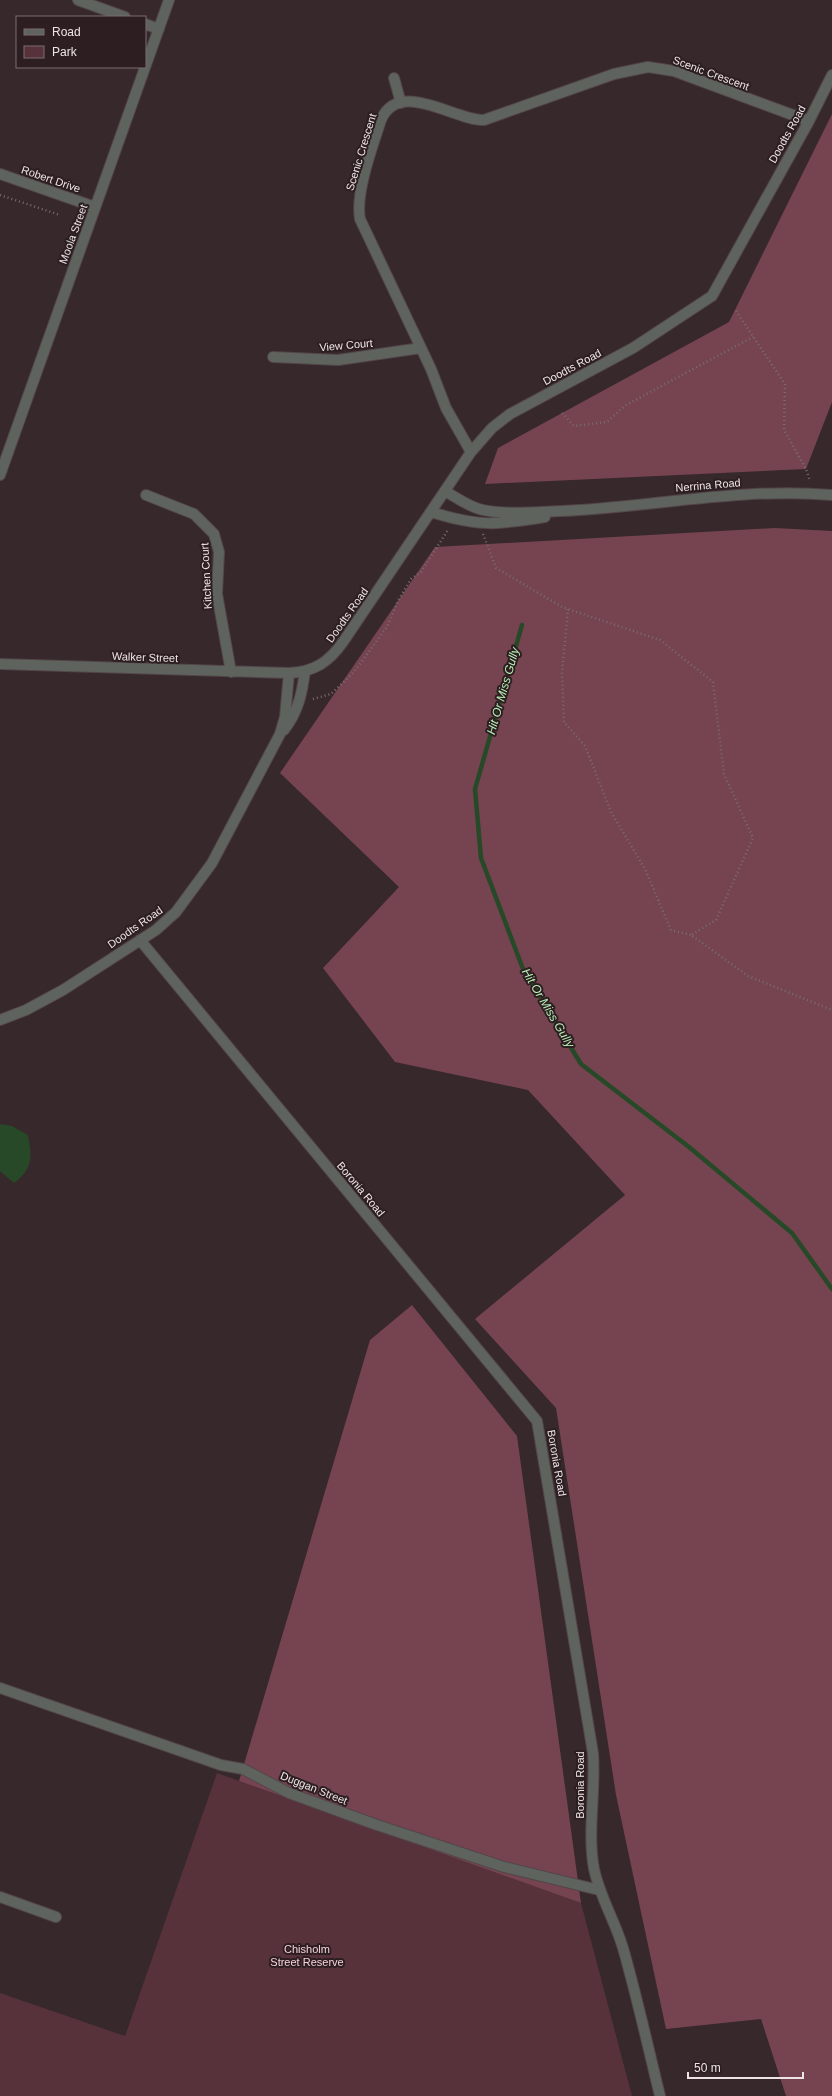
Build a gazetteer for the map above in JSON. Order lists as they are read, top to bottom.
{
  "streets": {
    "street": [
      "Scenic Crescent",
      "Doodts Road",
      "Robert Drive",
      "Moola Street",
      "View Court",
      "Nerrina Road",
      "Kitchen Court",
      "Walker Street",
      "Boronia Road",
      "Duggan Street"
    ]
  },
  "crossings": [
    ["Scenic Crescent", "Doodts Road"],
    ["Scenic Crescent", "View Court"],
    ["Doodts Road", "Nerrina Road"],
    ["Doodts Road", "Walker Street"],
    ["Doodts Road", "Boronia Road"],
    ["Robert Drive", "Moola Street"],
    ["Kitchen Court", "Walker Street"],
    ["Boronia Road", "Duggan Street"]
  ],
  "water": ["Hit Or Miss Gully"],
  "parks": ["Chisholm Street Reserve"],
  "legend": ["Road", "Park"],
  "scale_bar": "50 m"
}
